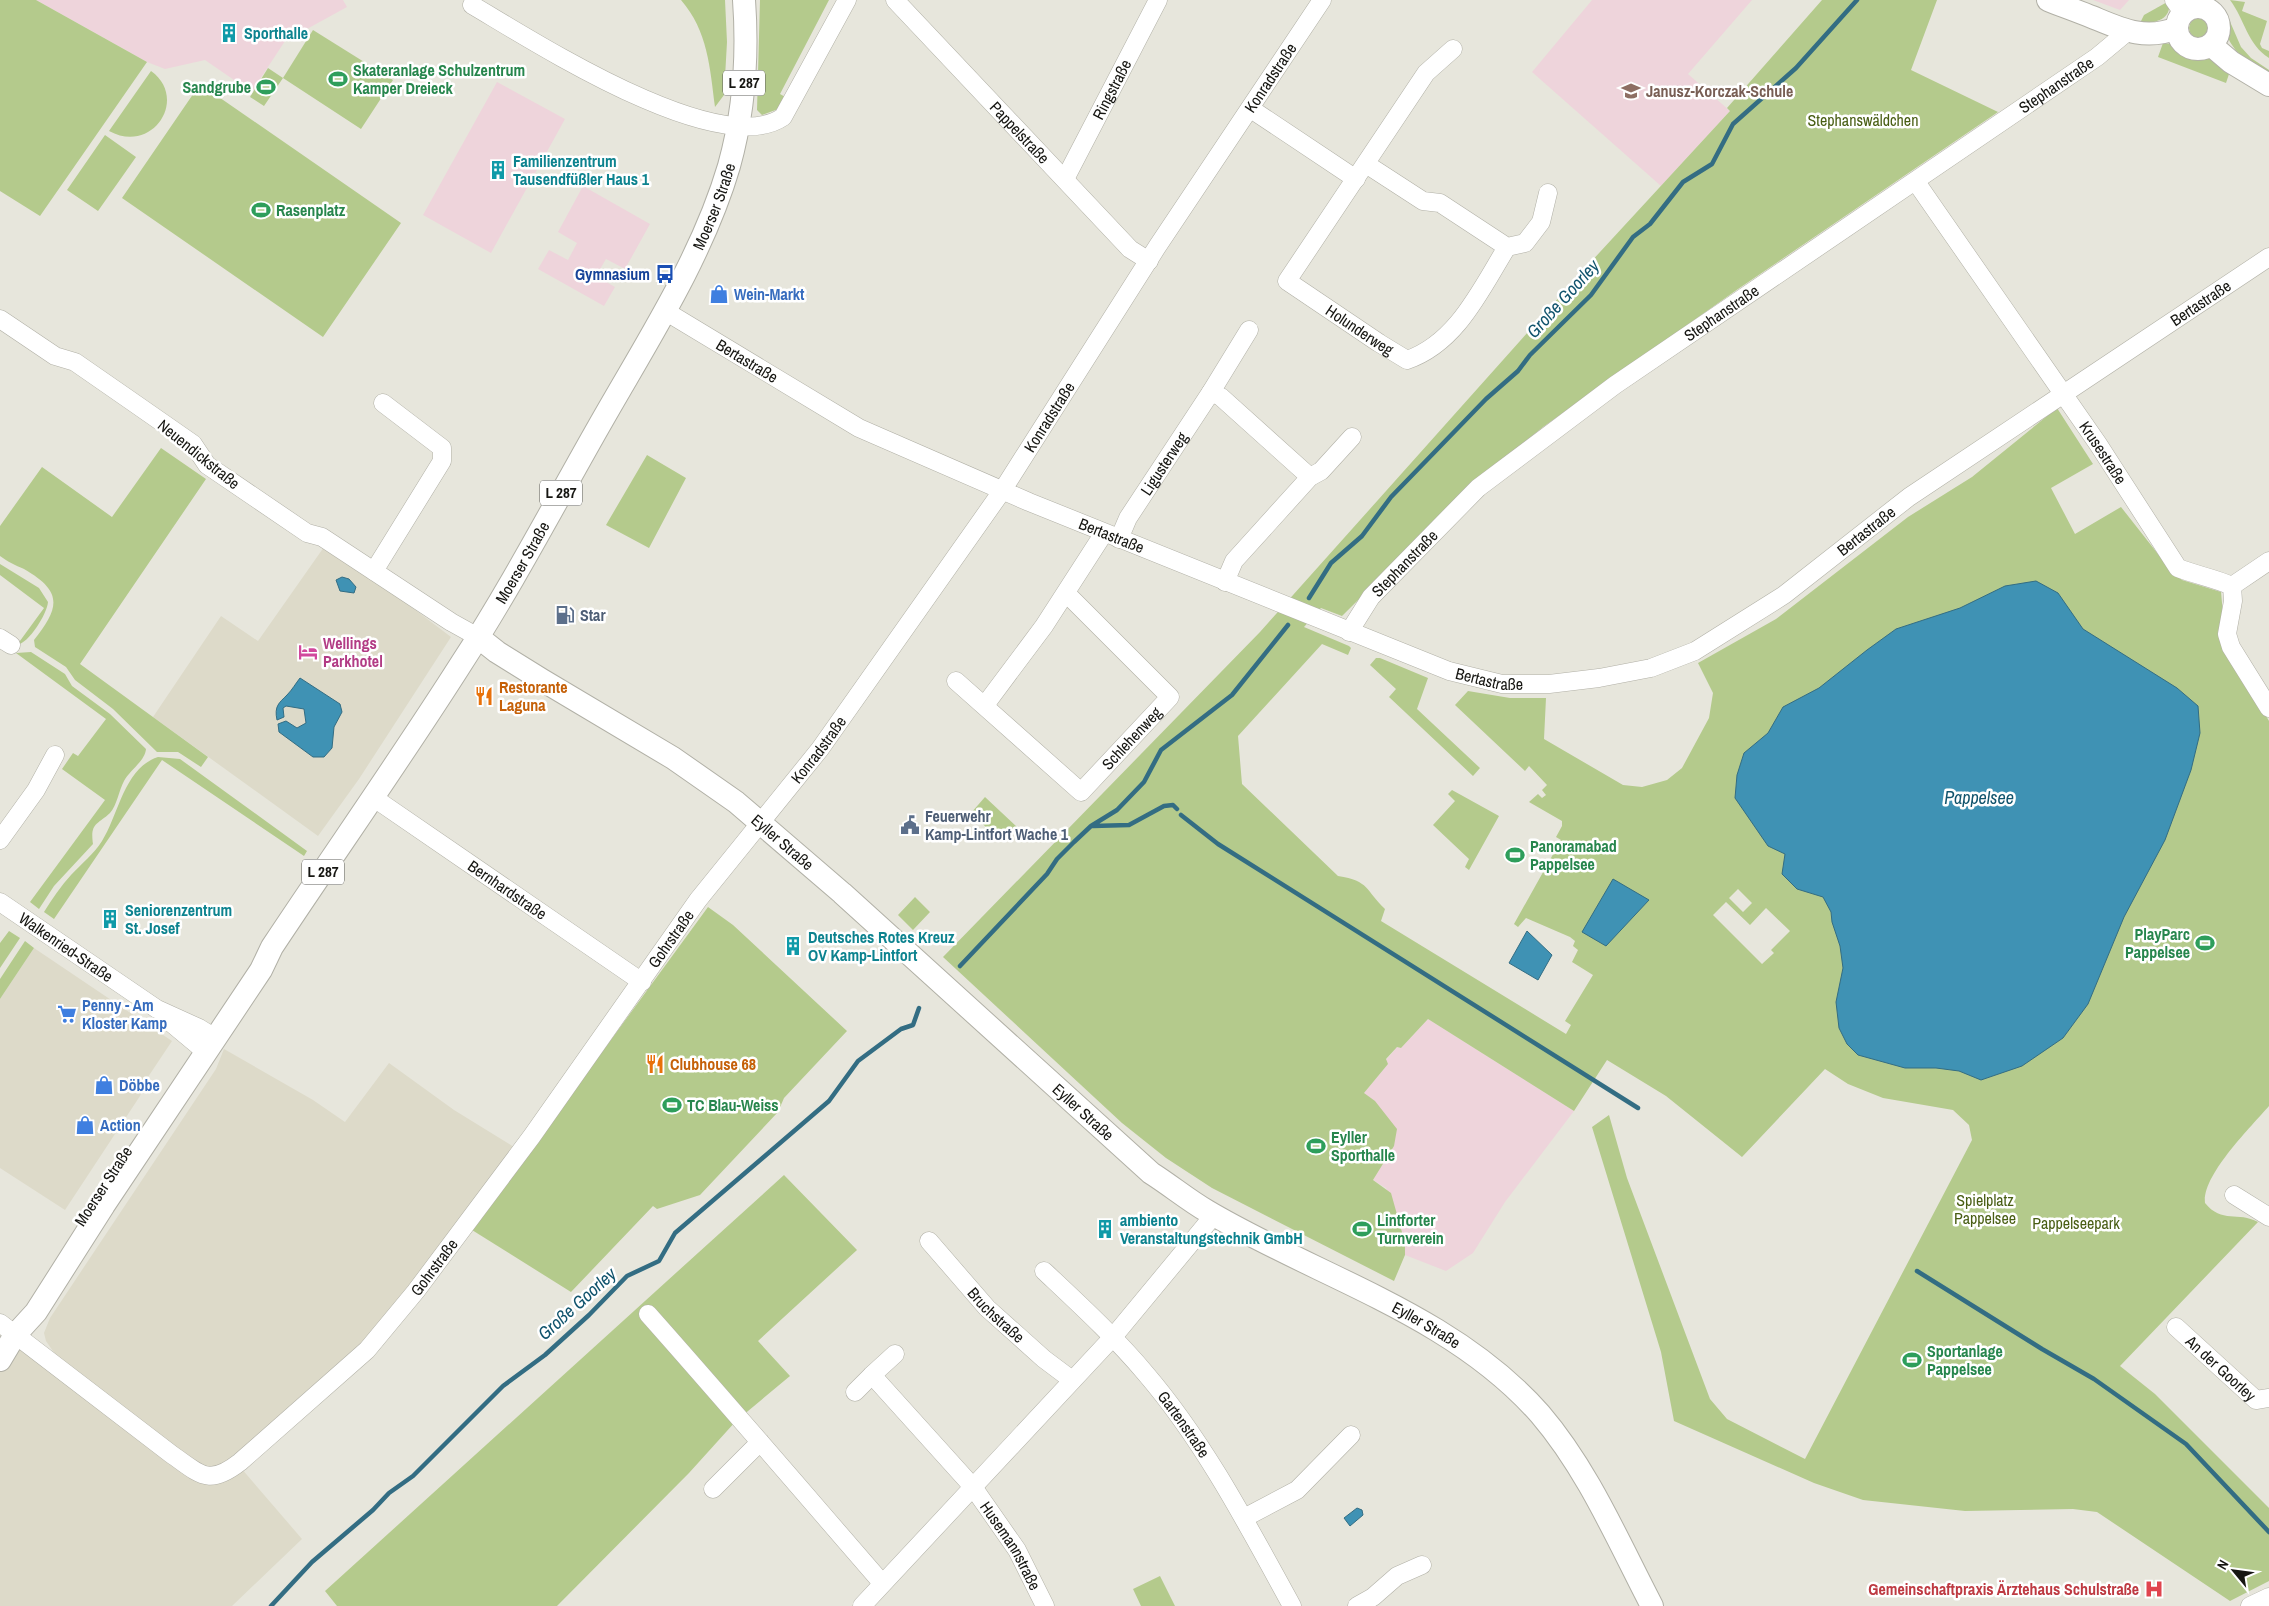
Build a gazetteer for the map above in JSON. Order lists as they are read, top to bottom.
{
  "streets": {
    "main road": ["L 287", "Moerser Straße", "Eyller Straße"],
    "street": [
      "Konradstraße",
      "Stephanstraße",
      "Ringstraße",
      "Pappelstraße",
      "Bertastraße",
      "Holunderweg",
      "Krusestraße",
      "Neuendickstraße",
      "Ligusterweg",
      "Schlehenweg",
      "Bernhardstraße",
      "Gohrstraße",
      "Walkenried-Straße",
      "Bruchstraße",
      "An der Goorley",
      "Gartenstraße",
      "Husemannstraße"
    ]
  },
  "crossings": [
    ["Konradstraße", "Pappelstraße"],
    ["Konradstraße", "Bertastraße"],
    ["Konradstraße", "Eyller Straße"],
    ["Konradstraße", "Gohrstraße"],
    ["Stephanstraße", "Bertastraße"],
    ["Stephanstraße", "Krusestraße"],
    ["Ringstraße", "Pappelstraße"],
    ["Moerser Straße", "Bertastraße"],
    ["Moerser Straße", "Neuendickstraße"],
    ["Moerser Straße", "Eyller Straße"],
    ["Moerser Straße", "Bernhardstraße"],
    ["Moerser Straße", "Gohrstraße"],
    ["Moerser Straße", "Walkenried-Straße"],
    ["Bertastraße", "Krusestraße"],
    ["Bertastraße", "Ligusterweg"],
    ["Neuendickstraße", "Eyller Straße"],
    ["Eyller Straße", "Gohrstraße"],
    ["Bernhardstraße", "Gohrstraße"]
  ],
  "water": ["Große Goorley", "Pappelsee"],
  "parks": ["Stephanswäldchen", "Spielplatz Pappelsee", "Pappelseepark"],
  "places": {
    "building": [
      "Sporthalle",
      "Familienzentrum Tausendfüßler Haus 1",
      "Seniorenzentrum St. Josef",
      "Deutsches Rotes Kreuz OV Kamp-Lintfort",
      "ambiento Veranstaltungstechnik GmbH"
    ],
    "sports": [
      "Skateranlage Schulzentrum Kamper Dreieck",
      "Sandgrube",
      "Rasenplatz",
      "Panoramabad Pappelsee",
      "PlayParc Pappelsee",
      "TC Blau-Weiss",
      "Eyller Sporthalle",
      "Lintforter Turnverein",
      "Sportanlage Pappelsee"
    ],
    "school or university": ["Janusz-Korczak-Schule"],
    "bus stop": ["Gymnasium"],
    "shop": ["Wein-Markt", "Döbbe", "Action"],
    "fuel station": ["Star"],
    "hotel": ["Wellings Parkhotel"],
    "restaurant": ["Restorante Laguna", "Clubhouse 68"],
    "public building": ["Feuerwehr Kamp-Lintfort Wache 1"],
    "supermarket": ["Penny - Am Kloster Kamp"],
    "hospital": ["Gemeinschaftpraxis Ärztehaus Schulstraße"]
  },
  "north": "top left"
}
